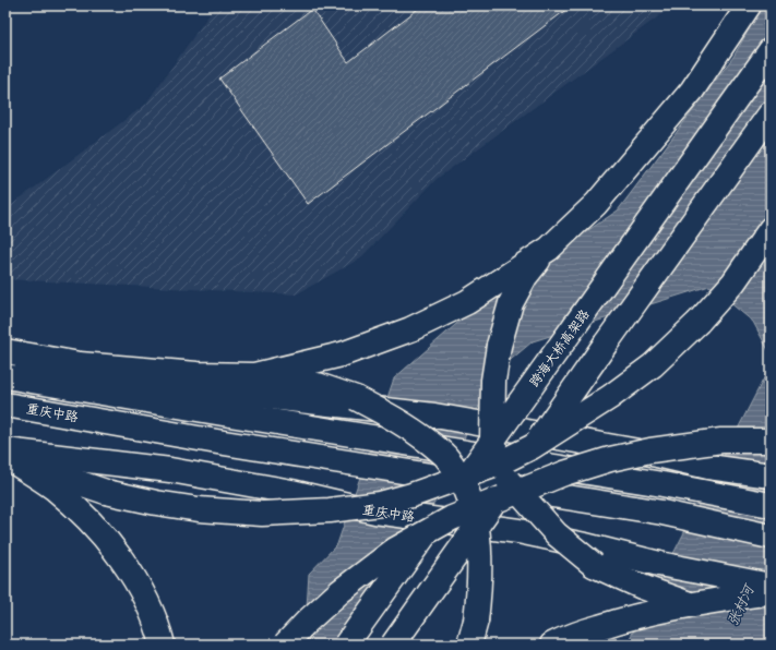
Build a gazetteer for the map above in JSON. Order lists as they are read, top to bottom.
{
  "streets": {
    "main road": ["跨海大桥高架路", "重庆中路"]
  },
  "water": ["张村河"]
}
